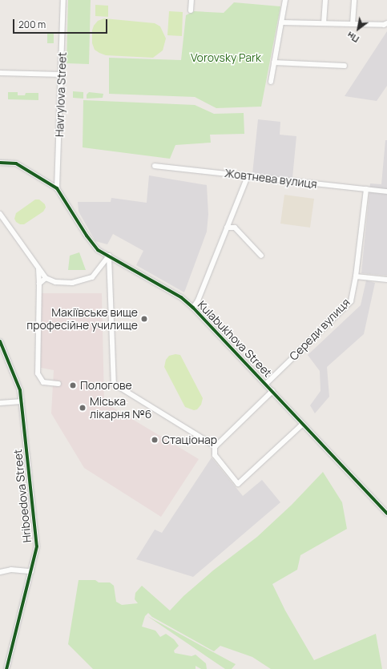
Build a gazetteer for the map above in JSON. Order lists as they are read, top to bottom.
{
  "streets": {
    "street": [
      "Havrylova Street",
      "Жовтнева вулиця",
      "Середи вулиця",
      "Kulabukhova Street",
      "Hriboedova Street"
    ]
  },
  "crossings": [
    ["Havrylova Street", "Kulabukhova Street"],
    ["Жовтнева вулиця", "Середи вулиця"],
    ["Середи вулиця", "Kulabukhova Street"]
  ],
  "parks": ["Vorovsky Park"],
  "places": [
    "Макіївське вище професійне училище",
    "Пологове",
    "Міська лікарня №6",
    "Стаціонар"
  ],
  "scale_bar": "200 m",
  "north": "bottom left"
}
